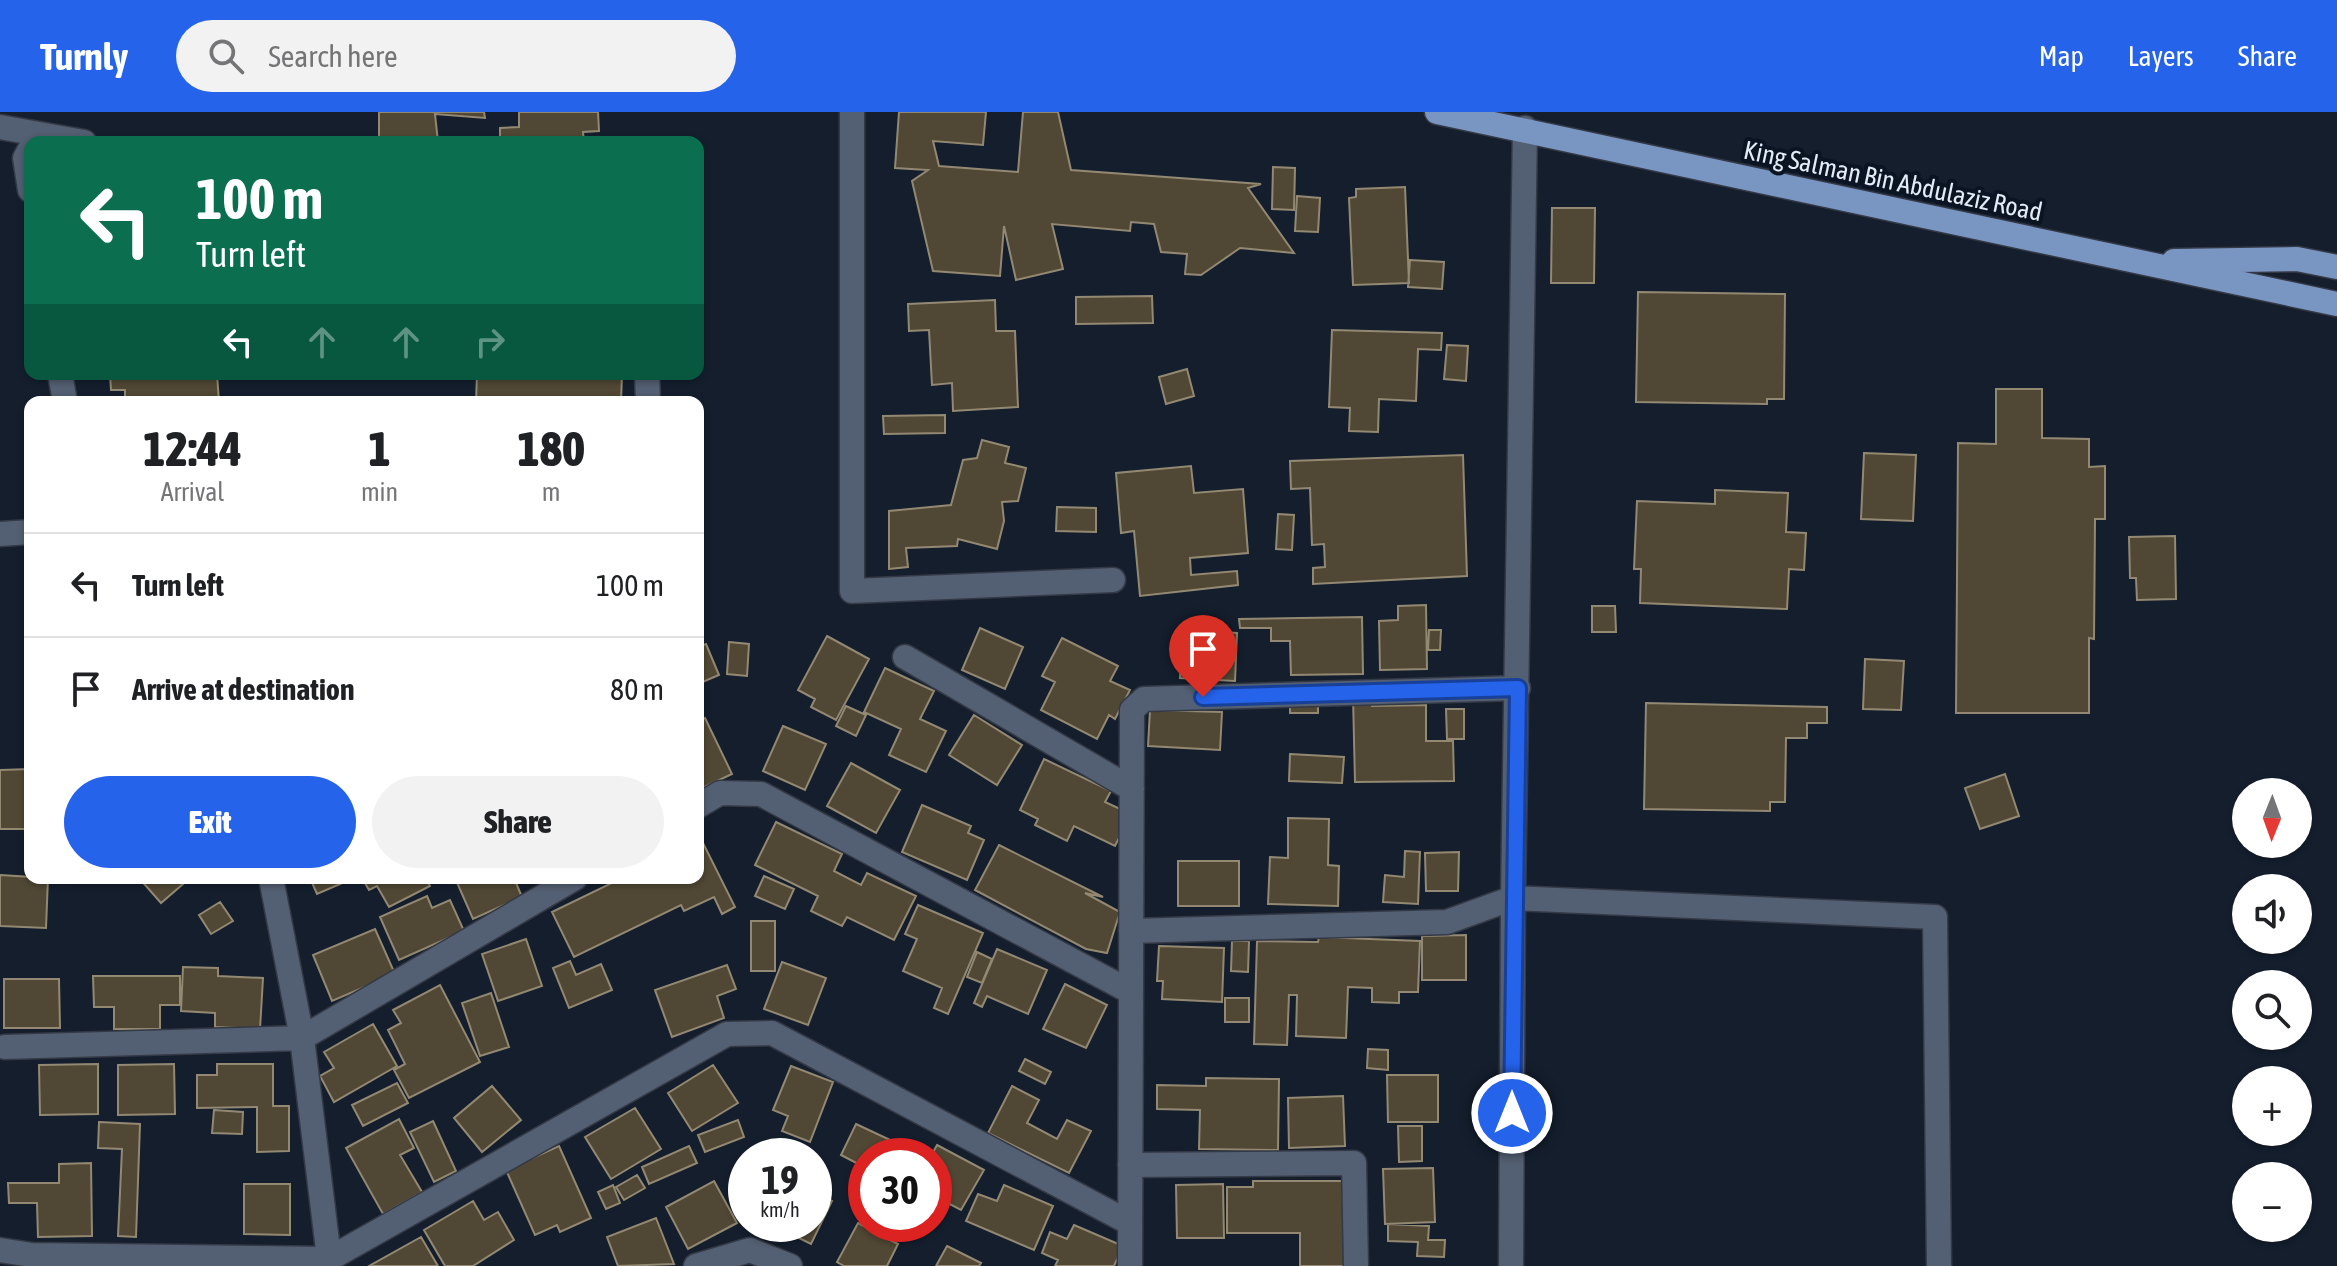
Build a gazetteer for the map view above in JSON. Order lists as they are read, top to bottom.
{
  "streets": {
    "main road": ["King Salman Bin Abdulaziz Road"]
  },
  "north": "bottom",
  "page": {
    "header": "Turnly",
    "search": "Search here",
    "nav": ["Map", "Layers", "Share"],
    "turn": ["100 m", "Turn left"],
    "eta": [
      "12:44",
      "Arrival",
      "1",
      "min",
      "180",
      "m"
    ],
    "list": [
      {
        "name": "Turn left",
        "value": "100 m"
      },
      {
        "name": "Arrive at destination",
        "value": "80 m"
      }
    ],
    "buttons": ["Exit", "Share"],
    "map_buttons": ["+", "−"],
    "speed": "19 km/h",
    "limit": "30"
  }
}
